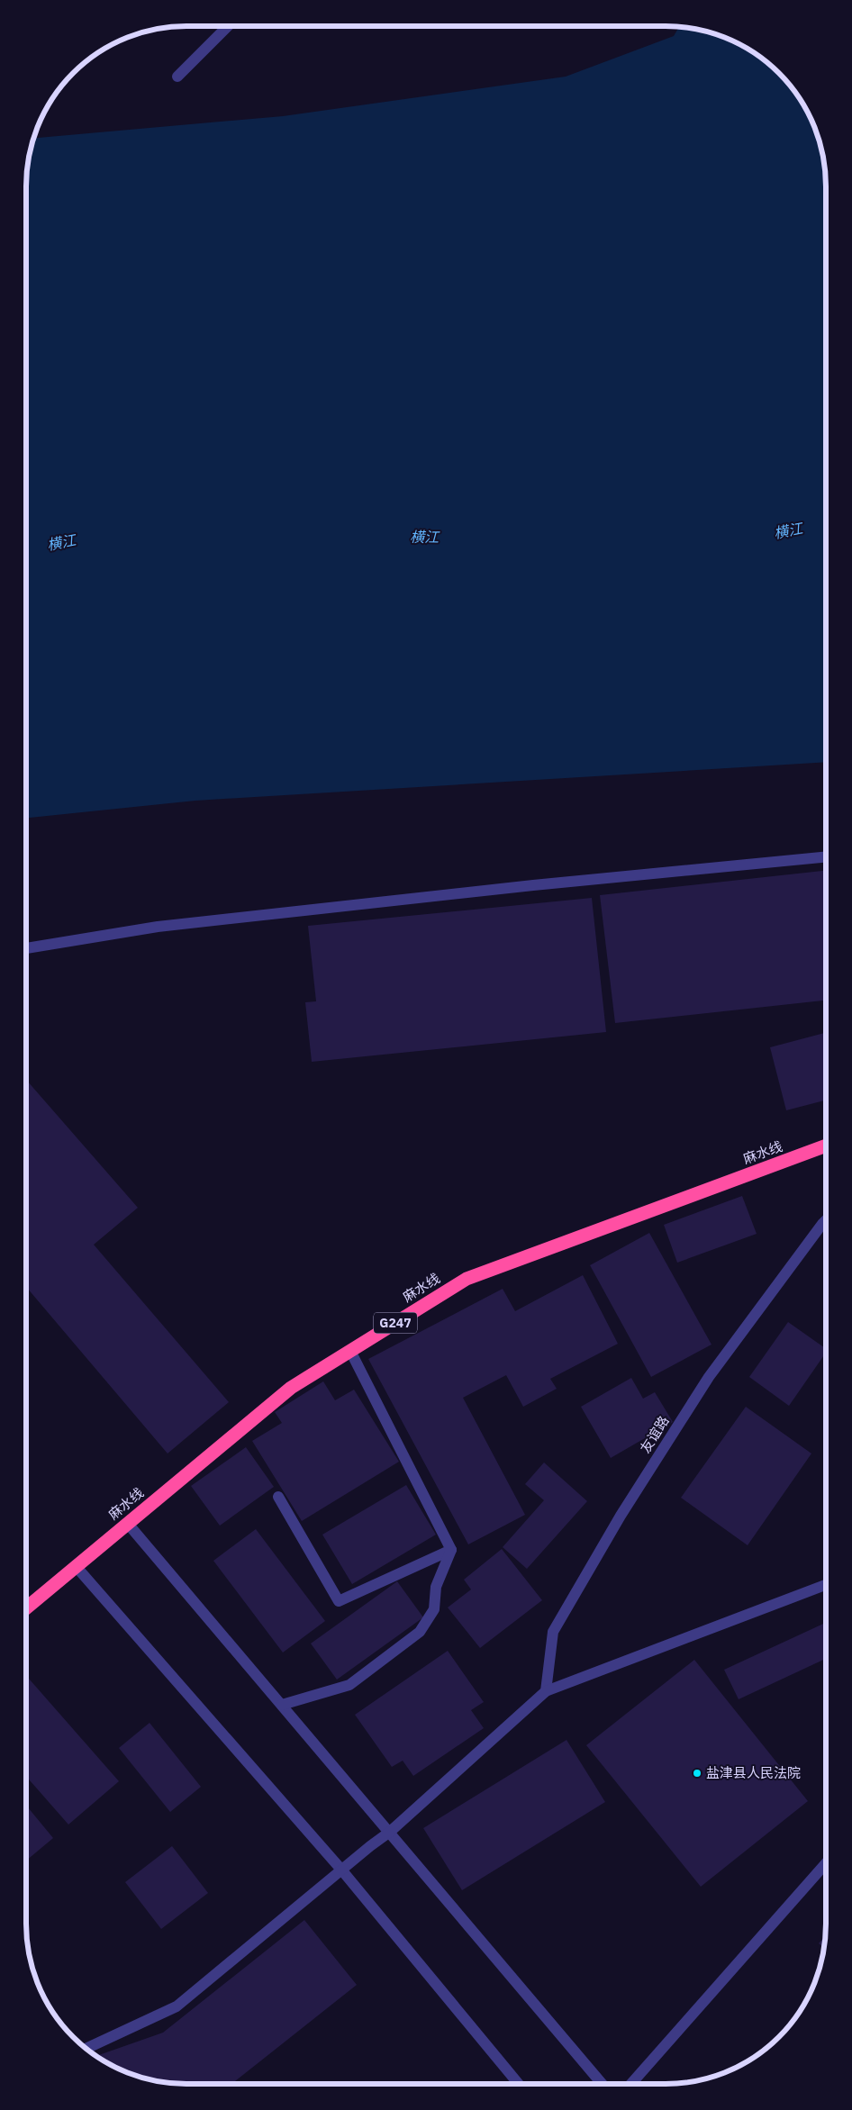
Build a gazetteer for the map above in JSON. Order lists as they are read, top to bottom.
{
  "streets": {
    "highway": ["麻水线", "G247"],
    "street": ["友谊路"]
  },
  "water": ["横江"],
  "places": ["盐津县人民法院"]
}
